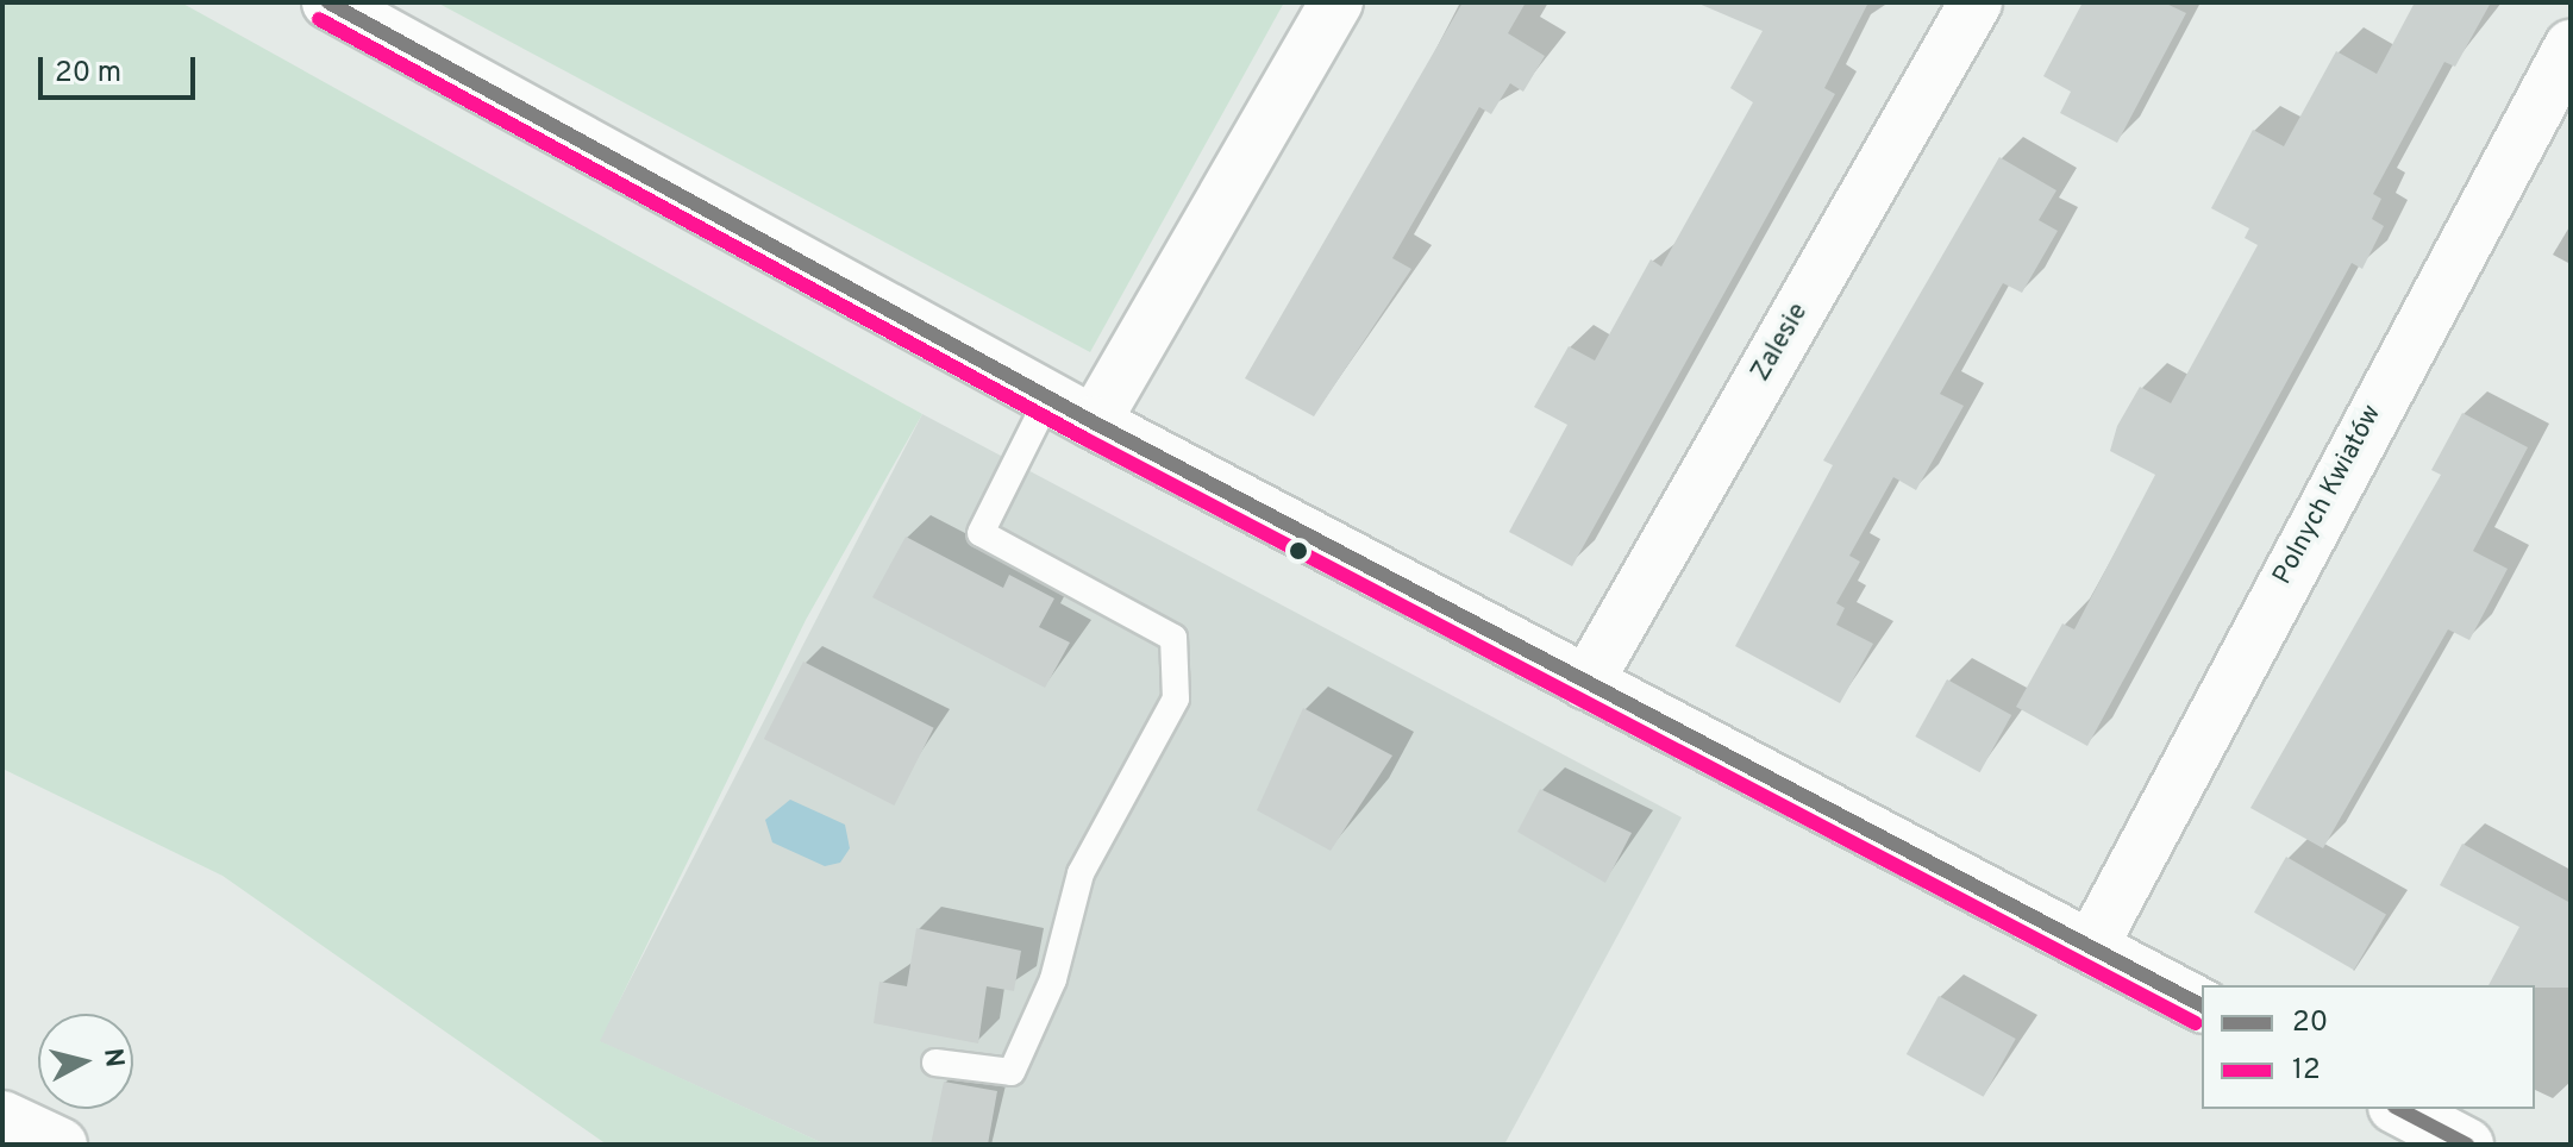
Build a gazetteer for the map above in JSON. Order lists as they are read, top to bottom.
{
  "streets": {
    "street": ["Zalesie", "Polnych Kwiatów"]
  },
  "lines": ["transit line 20", "transit line 12"],
  "legend": ["20", "12"],
  "scale_bar": "20 m",
  "north": "right"
}
